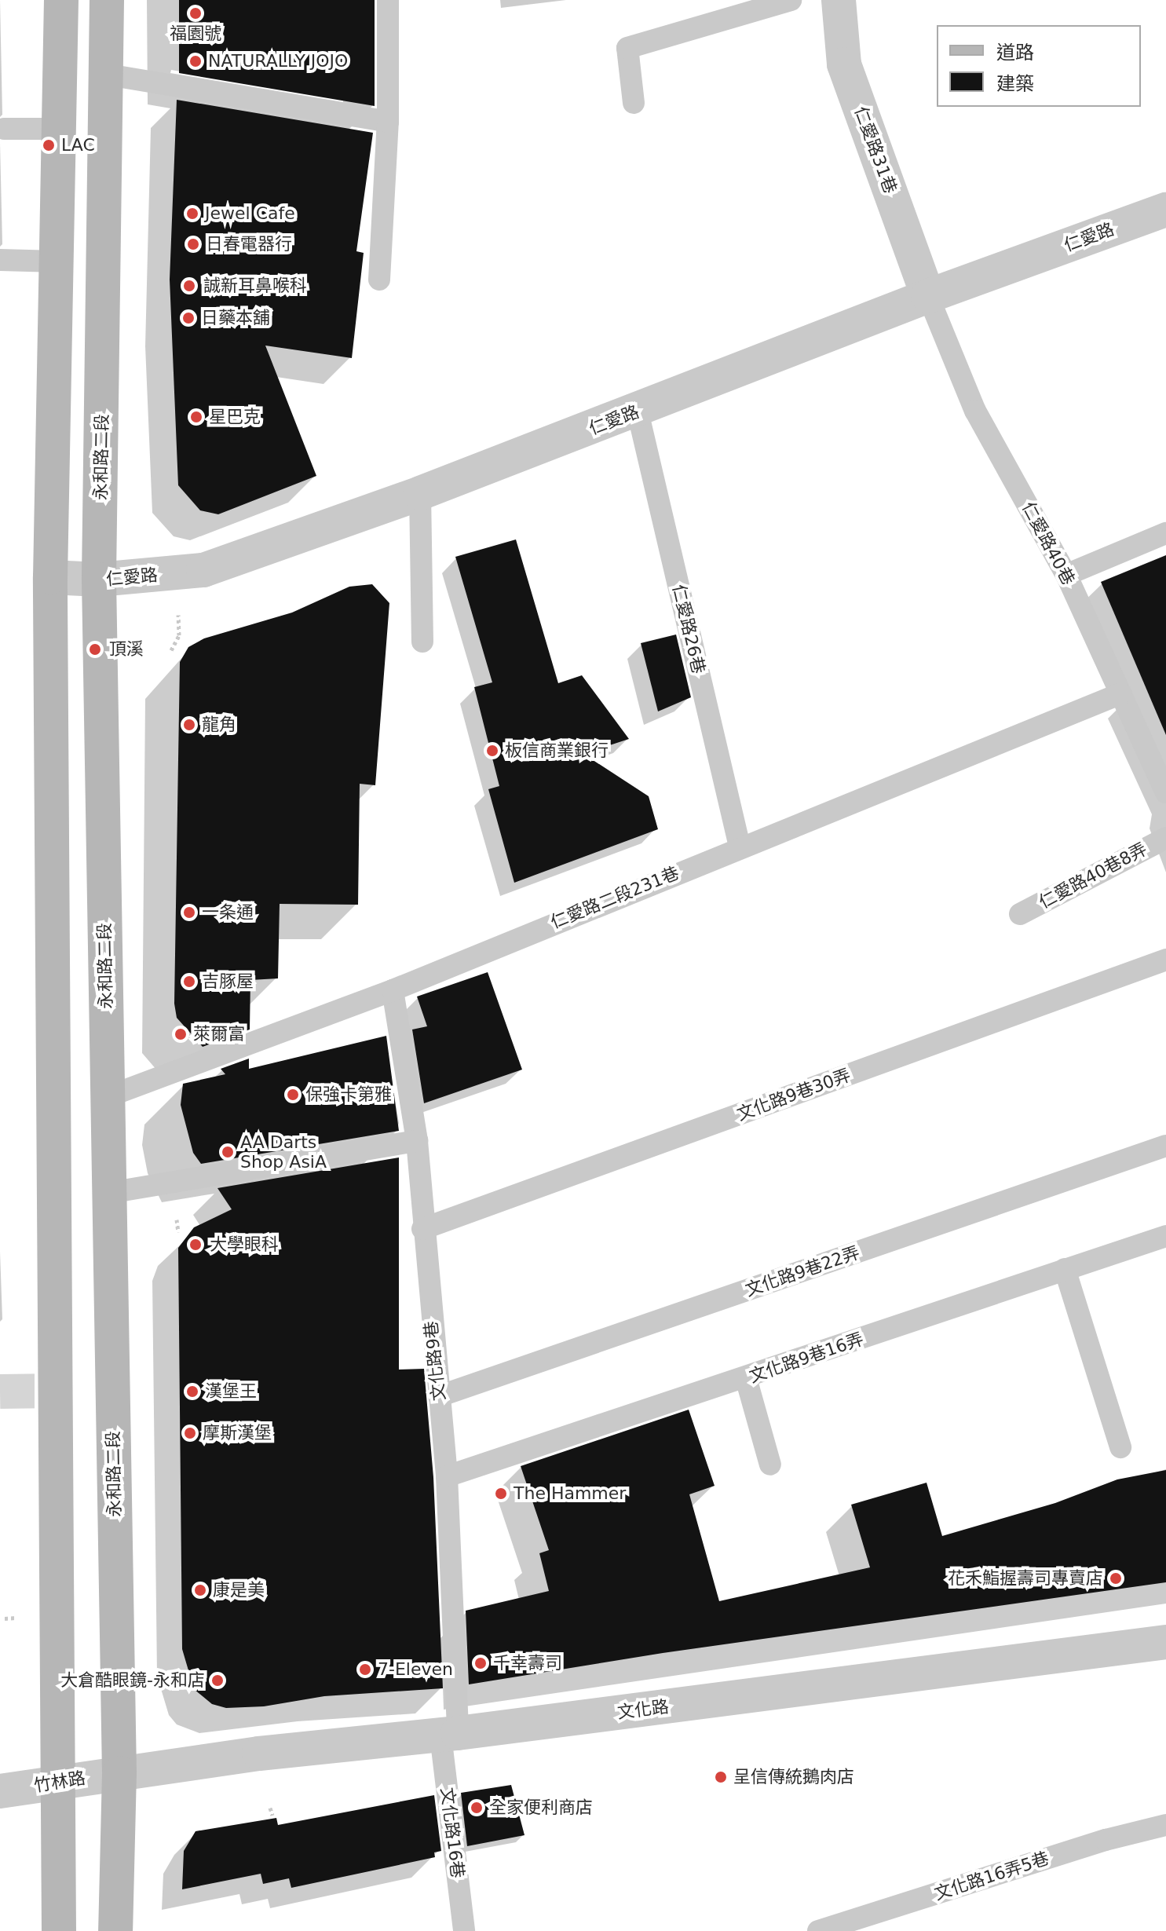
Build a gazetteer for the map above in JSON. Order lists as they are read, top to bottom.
{
  "streets": {
    "main road": ["永和路二段"],
    "street": [
      "仁愛路31巷",
      "仁愛路",
      "文化路",
      "竹林路"
    ],
    "lane": [
      "仁愛路40巷",
      "仁愛路26巷",
      "仁愛路40巷8弄",
      "仁愛路二段231巷",
      "文化路9巷30弄",
      "文化路9巷22弄",
      "文化路9巷16弄",
      "文化路9巷",
      "文化路16巷",
      "文化路16弄5巷"
    ]
  },
  "crossings": [
    ["仁愛路31巷", "仁愛路"],
    ["仁愛路31巷", "仁愛路40巷"],
    ["仁愛路", "永和路二段"],
    ["仁愛路", "仁愛路40巷"],
    ["仁愛路", "仁愛路26巷"],
    ["永和路二段", "仁愛路二段231巷"],
    ["永和路二段", "文化路"],
    ["永和路二段", "竹林路"],
    ["仁愛路40巷", "仁愛路二段231巷"],
    ["仁愛路26巷", "仁愛路二段231巷"],
    ["仁愛路二段231巷", "文化路9巷"],
    ["文化路9巷30弄", "文化路9巷"],
    ["文化路9巷22弄", "文化路9巷"],
    ["文化路9巷16弄", "文化路9巷"],
    ["文化路9巷", "文化路"],
    ["文化路9巷", "文化路16巷"],
    ["文化路", "竹林路"],
    ["文化路", "文化路16巷"]
  ],
  "places": [
    "福園號",
    "NATURALLY JOJO",
    "LAC",
    "Jewel Cafe",
    "日春電器行",
    "誠新耳鼻喉科",
    "日藥本舖",
    "星巴克",
    "頂溪",
    "龍角",
    "板信商業銀行",
    "一条通",
    "吉豚屋",
    "萊爾富",
    "保強卡第雅",
    "AA Darts Shop AsiA",
    "大學眼科",
    "漢堡王",
    "摩斯漢堡",
    "The Hammer",
    "花禾鮨握壽司專賣店",
    "康是美",
    "千幸壽司",
    "7-Eleven",
    "大倉酷眼鏡-永和店",
    "呈信傳統鵝肉店",
    "全家便利商店"
  ],
  "legend": ["道路", "建築"]
}
